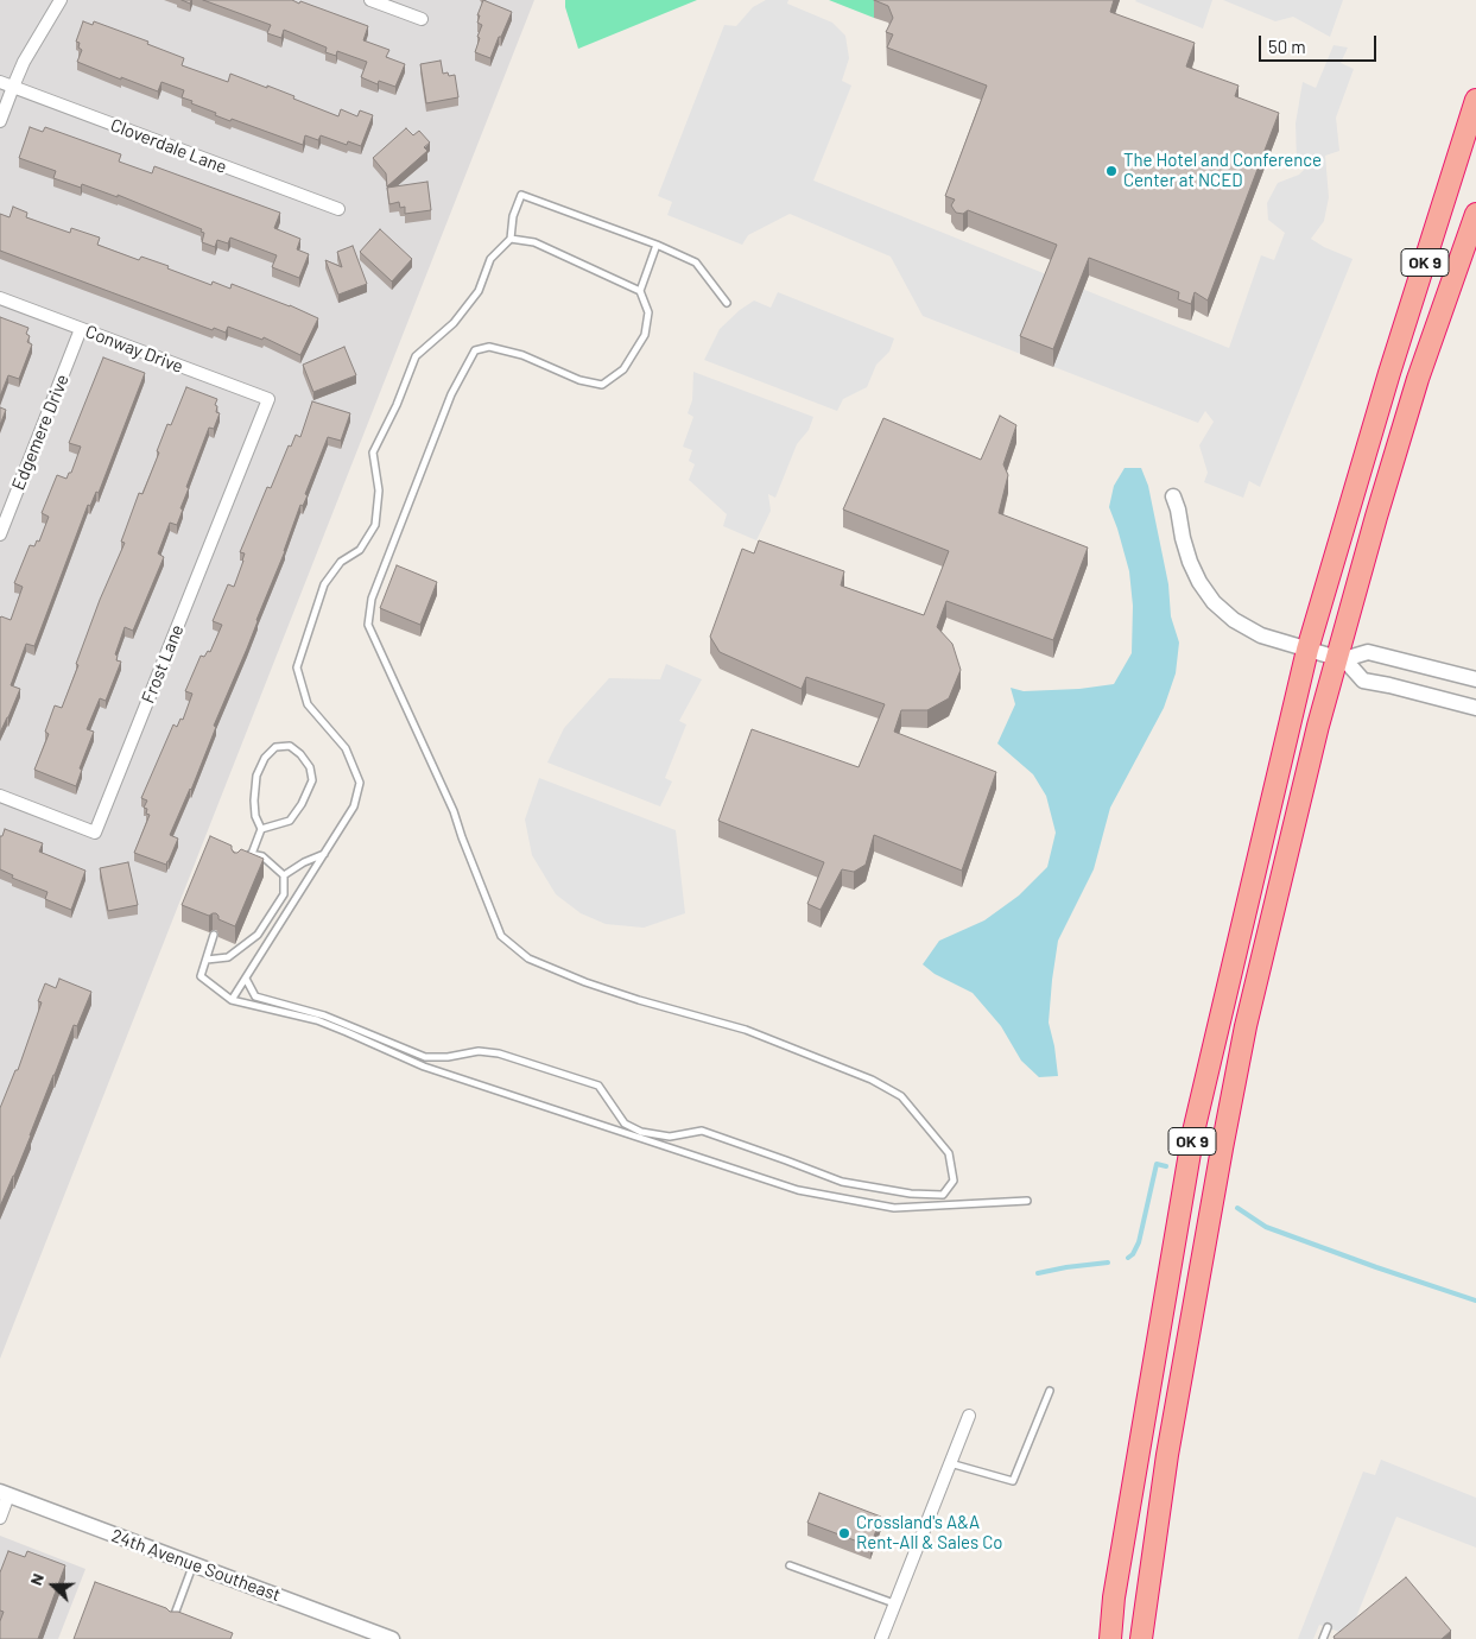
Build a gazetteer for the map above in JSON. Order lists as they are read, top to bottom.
{
  "streets": {
    "highway": ["OK 9"],
    "street": [
      "Cloverdale Lane",
      "Conway Drive",
      "Edgemere Drive",
      "Frost Lane",
      "24th Avenue Southeast"
    ]
  },
  "crossings": [
    ["Conway Drive", "Edgemere Drive"],
    ["Conway Drive", "Frost Lane"]
  ],
  "places": ["The Hotel and Conference Center at NCED", "Crossland's A&A Rent-All & Sales Co"],
  "scale_bar": "50 m",
  "north": "left"
}
